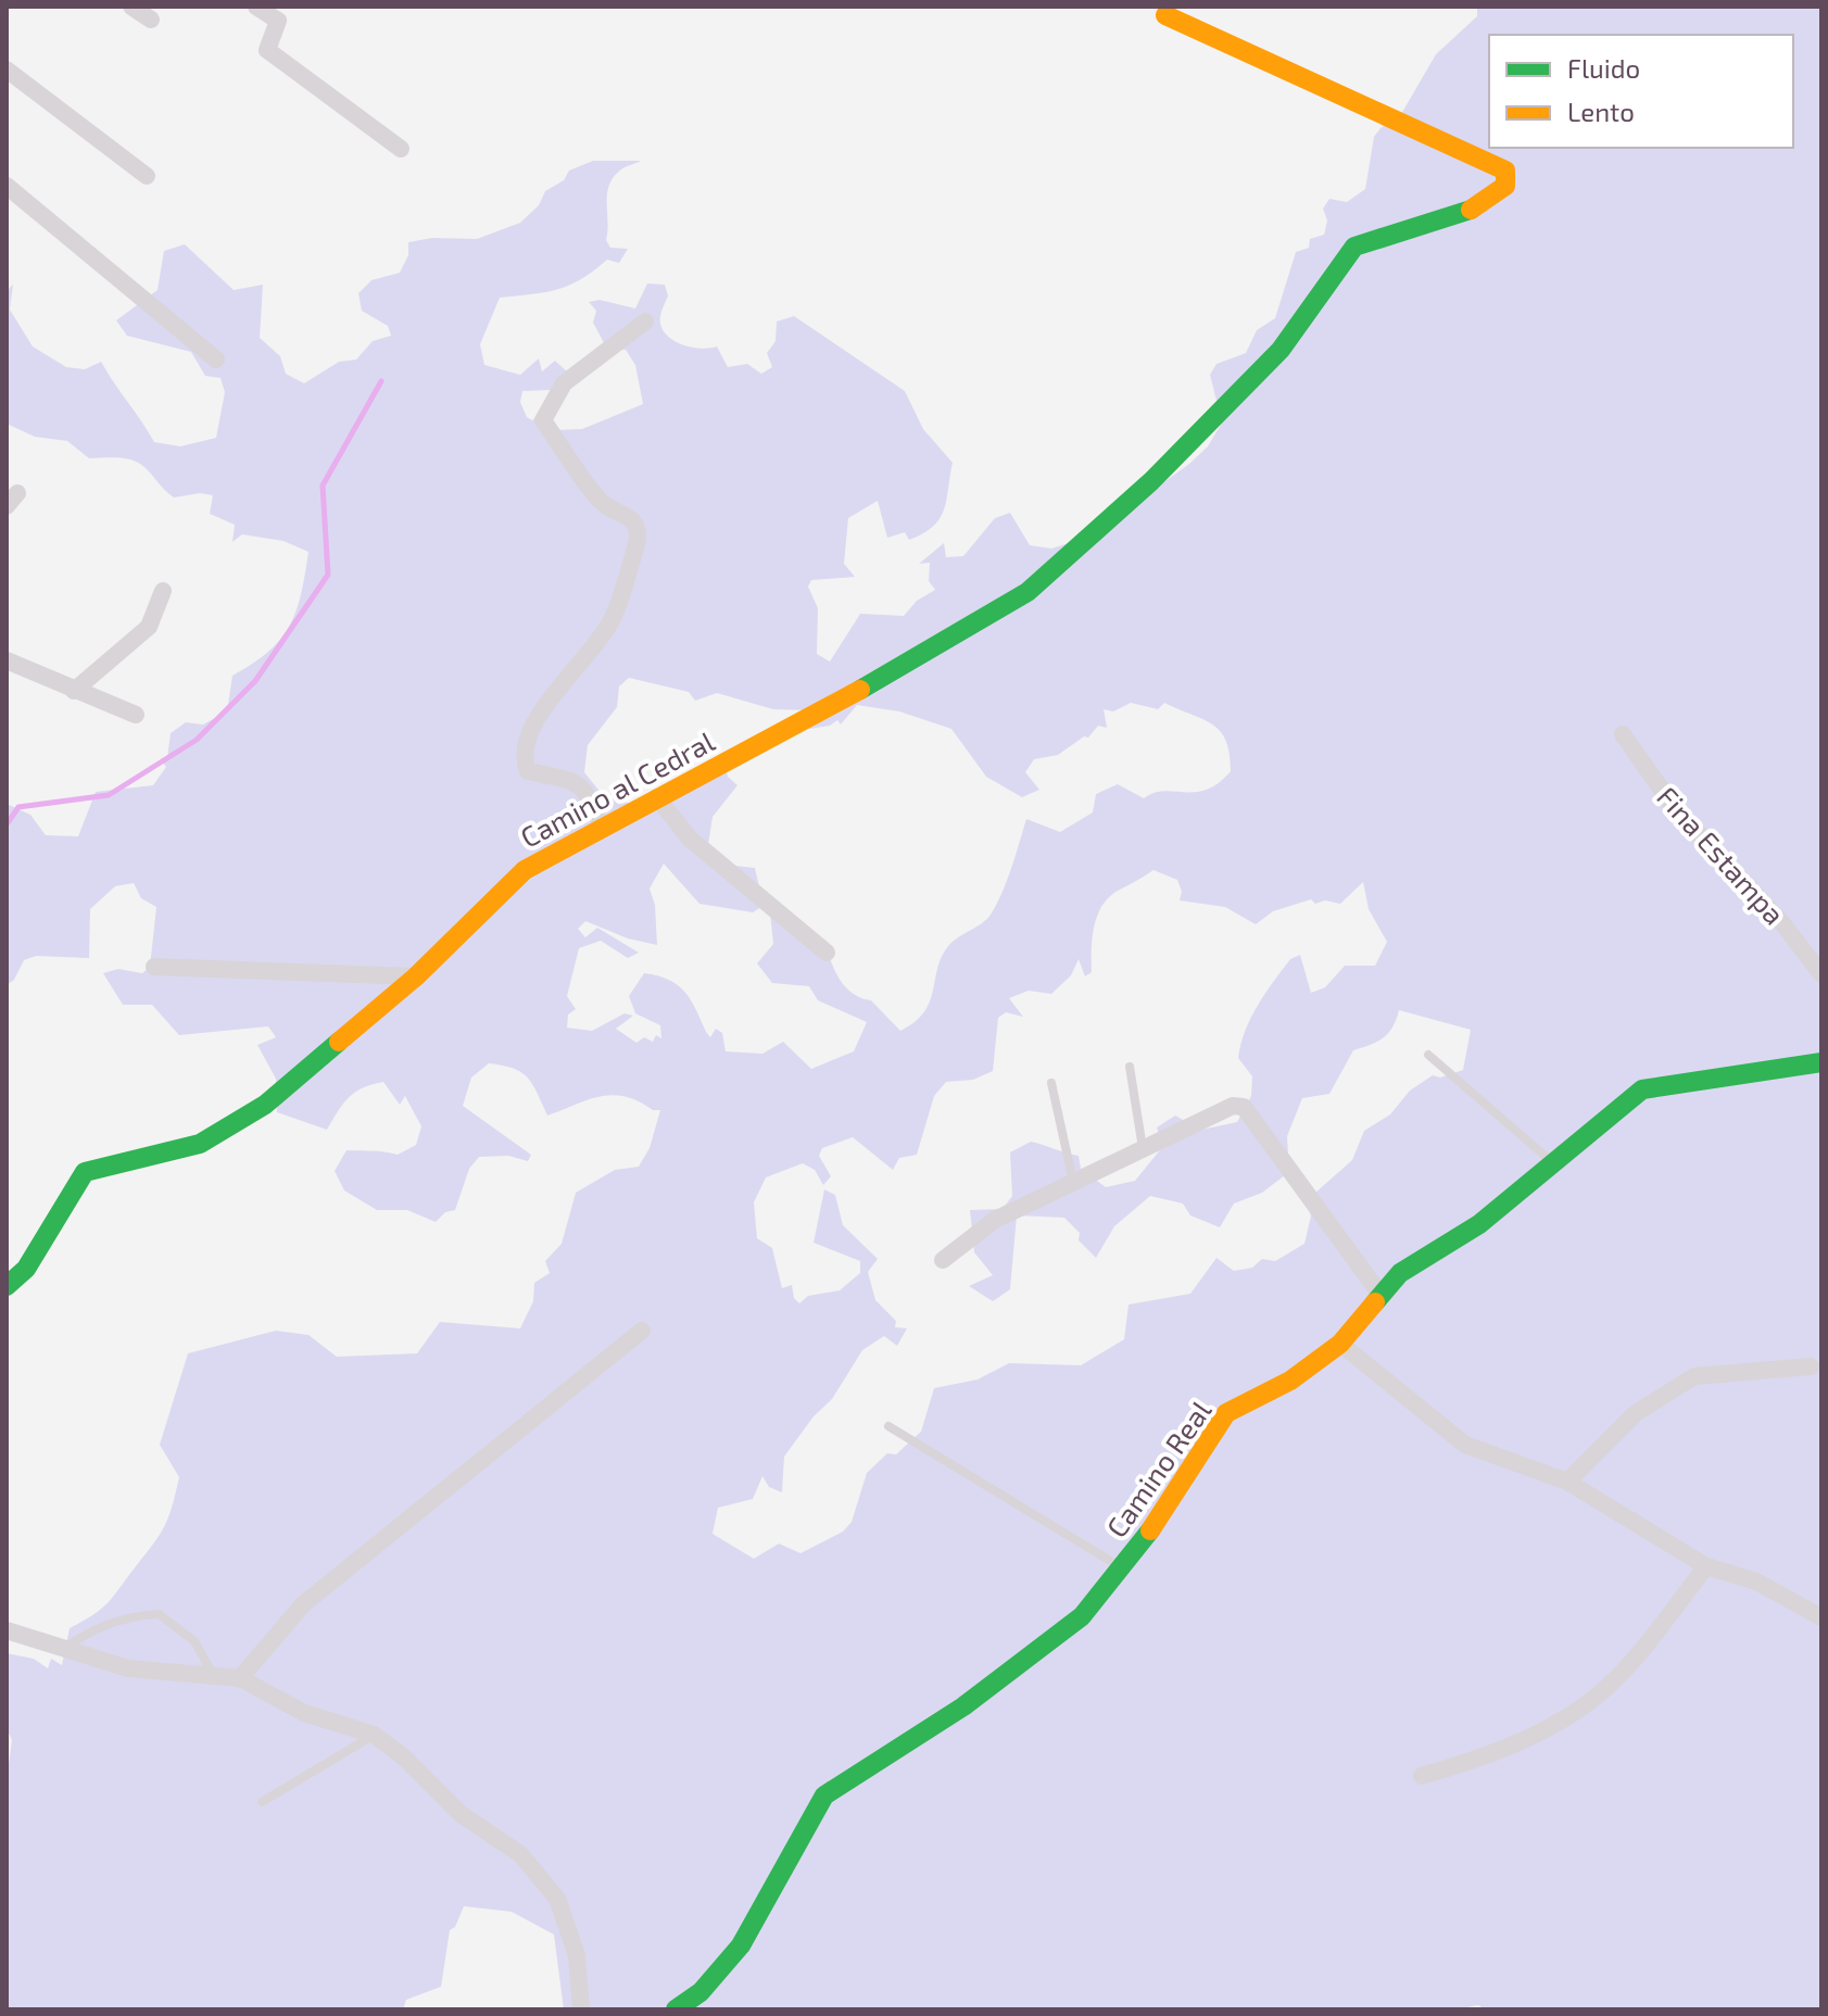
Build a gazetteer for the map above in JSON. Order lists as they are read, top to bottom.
{
  "streets": {
    "street": ["Camino al Cedral", "Fina Estampa", "Camino Real"]
  },
  "legend": ["Fluido", "Lento"]
}
